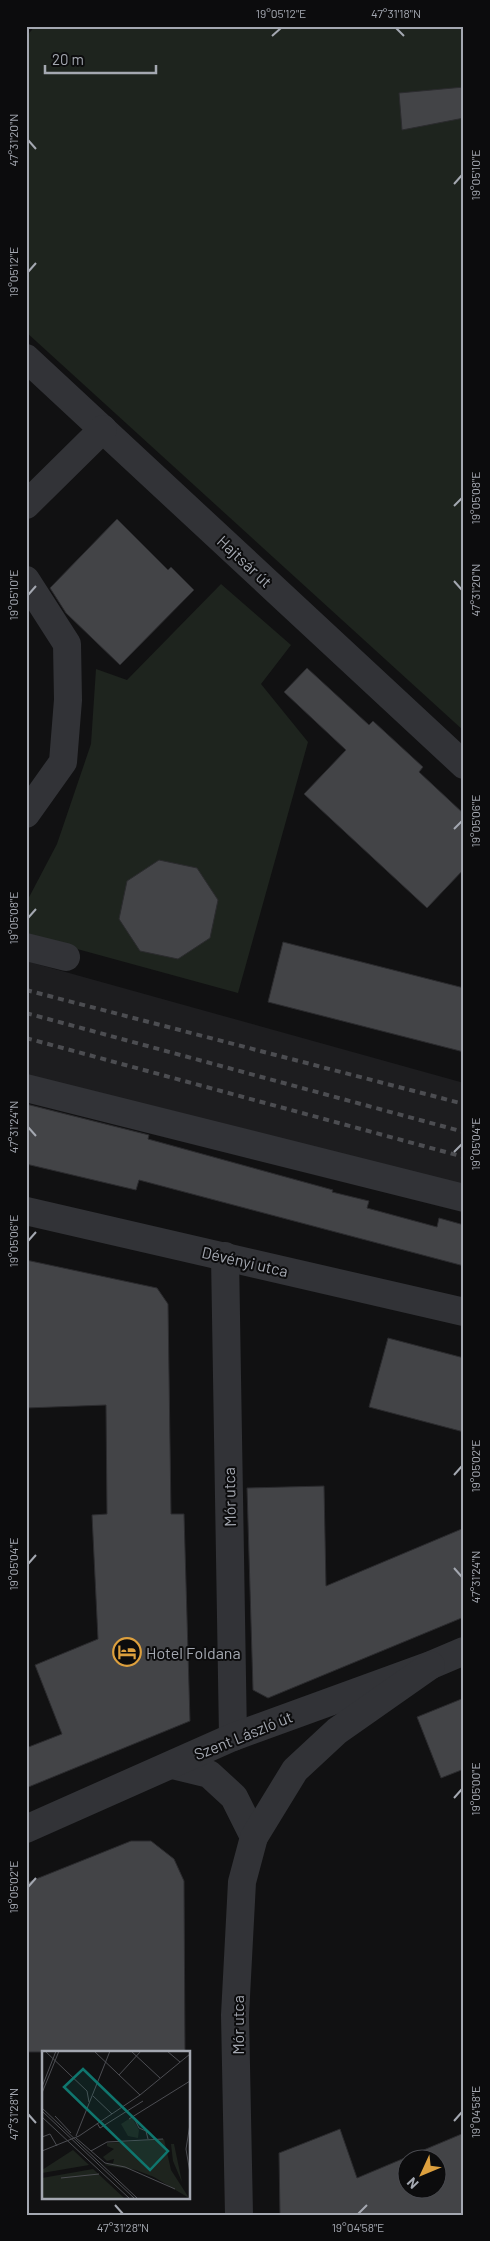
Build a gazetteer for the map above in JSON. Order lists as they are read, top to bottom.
{
  "streets": {
    "street": [
      "Hajtsár út",
      "Dévényi utca",
      "Mór utca",
      "Szent László út"
    ]
  },
  "crossings": [
    ["Dévényi utca", "Mór utca"],
    ["Mór utca", "Szent László út"]
  ],
  "places": {
    "hotel": ["Hotel Foldana"]
  },
  "scale_bar": "20 m",
  "north": "bottom left",
  "coordinates": [
    "19°05'12\"E",
    "47°31'18\"N",
    "47°31'20\"N",
    "19°05'10\"E",
    "19°05'08\"E",
    "19°05'06\"E",
    "47°31'24\"N",
    "19°05'04\"E",
    "19°05'02\"E",
    "19°05'00\"E",
    "19°04'58\"E",
    "47°31'28\"N"
  ]
}
